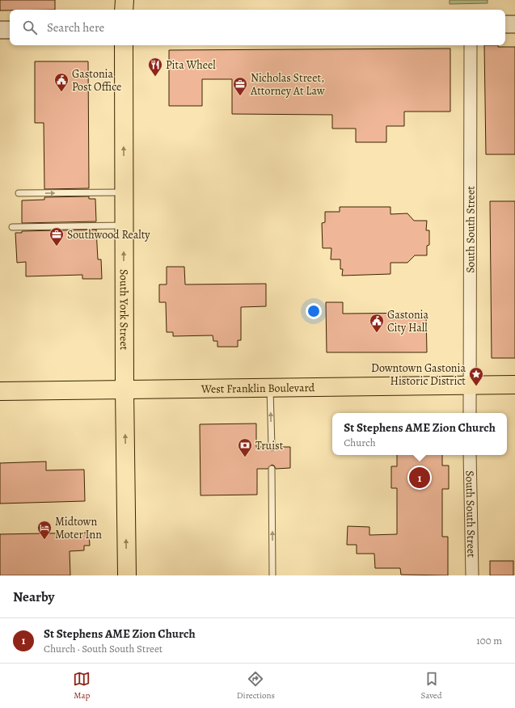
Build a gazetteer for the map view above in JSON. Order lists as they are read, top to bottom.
{
  "streets": {
    "main road": ["South York Street", "West Franklin Boulevard"],
    "street": ["South South Street"]
  },
  "crossings": [
    ["South South Street", "West Franklin Boulevard"],
    ["South York Street", "West Franklin Boulevard"]
  ],
  "one_way": ["South York Street"],
  "places": {
    "restaurant": ["Pita Wheel"],
    "public building": ["Gastonia Post Office", "Gastonia City Hall"],
    "office": ["Nicholas Street, Attorney At Law", "Southwood Realty"],
    "place": ["Downtown Gastonia Historic District"],
    "bank": ["Truist"],
    "hotel": ["Midtown Moter Inn"]
  },
  "page": {
    "search": "Search here",
    "popup": ["St Stephens AME Zion Church", "Church"],
    "pins": "1",
    "heading": "Nearby",
    "list": [
      {
        "mark": "1",
        "name": "St Stephens AME Zion Church",
        "note": "Church · South South Street",
        "value": "100 m"
      }
    ],
    "nav": ["Map", "Directions", "Saved"]
  }
}
